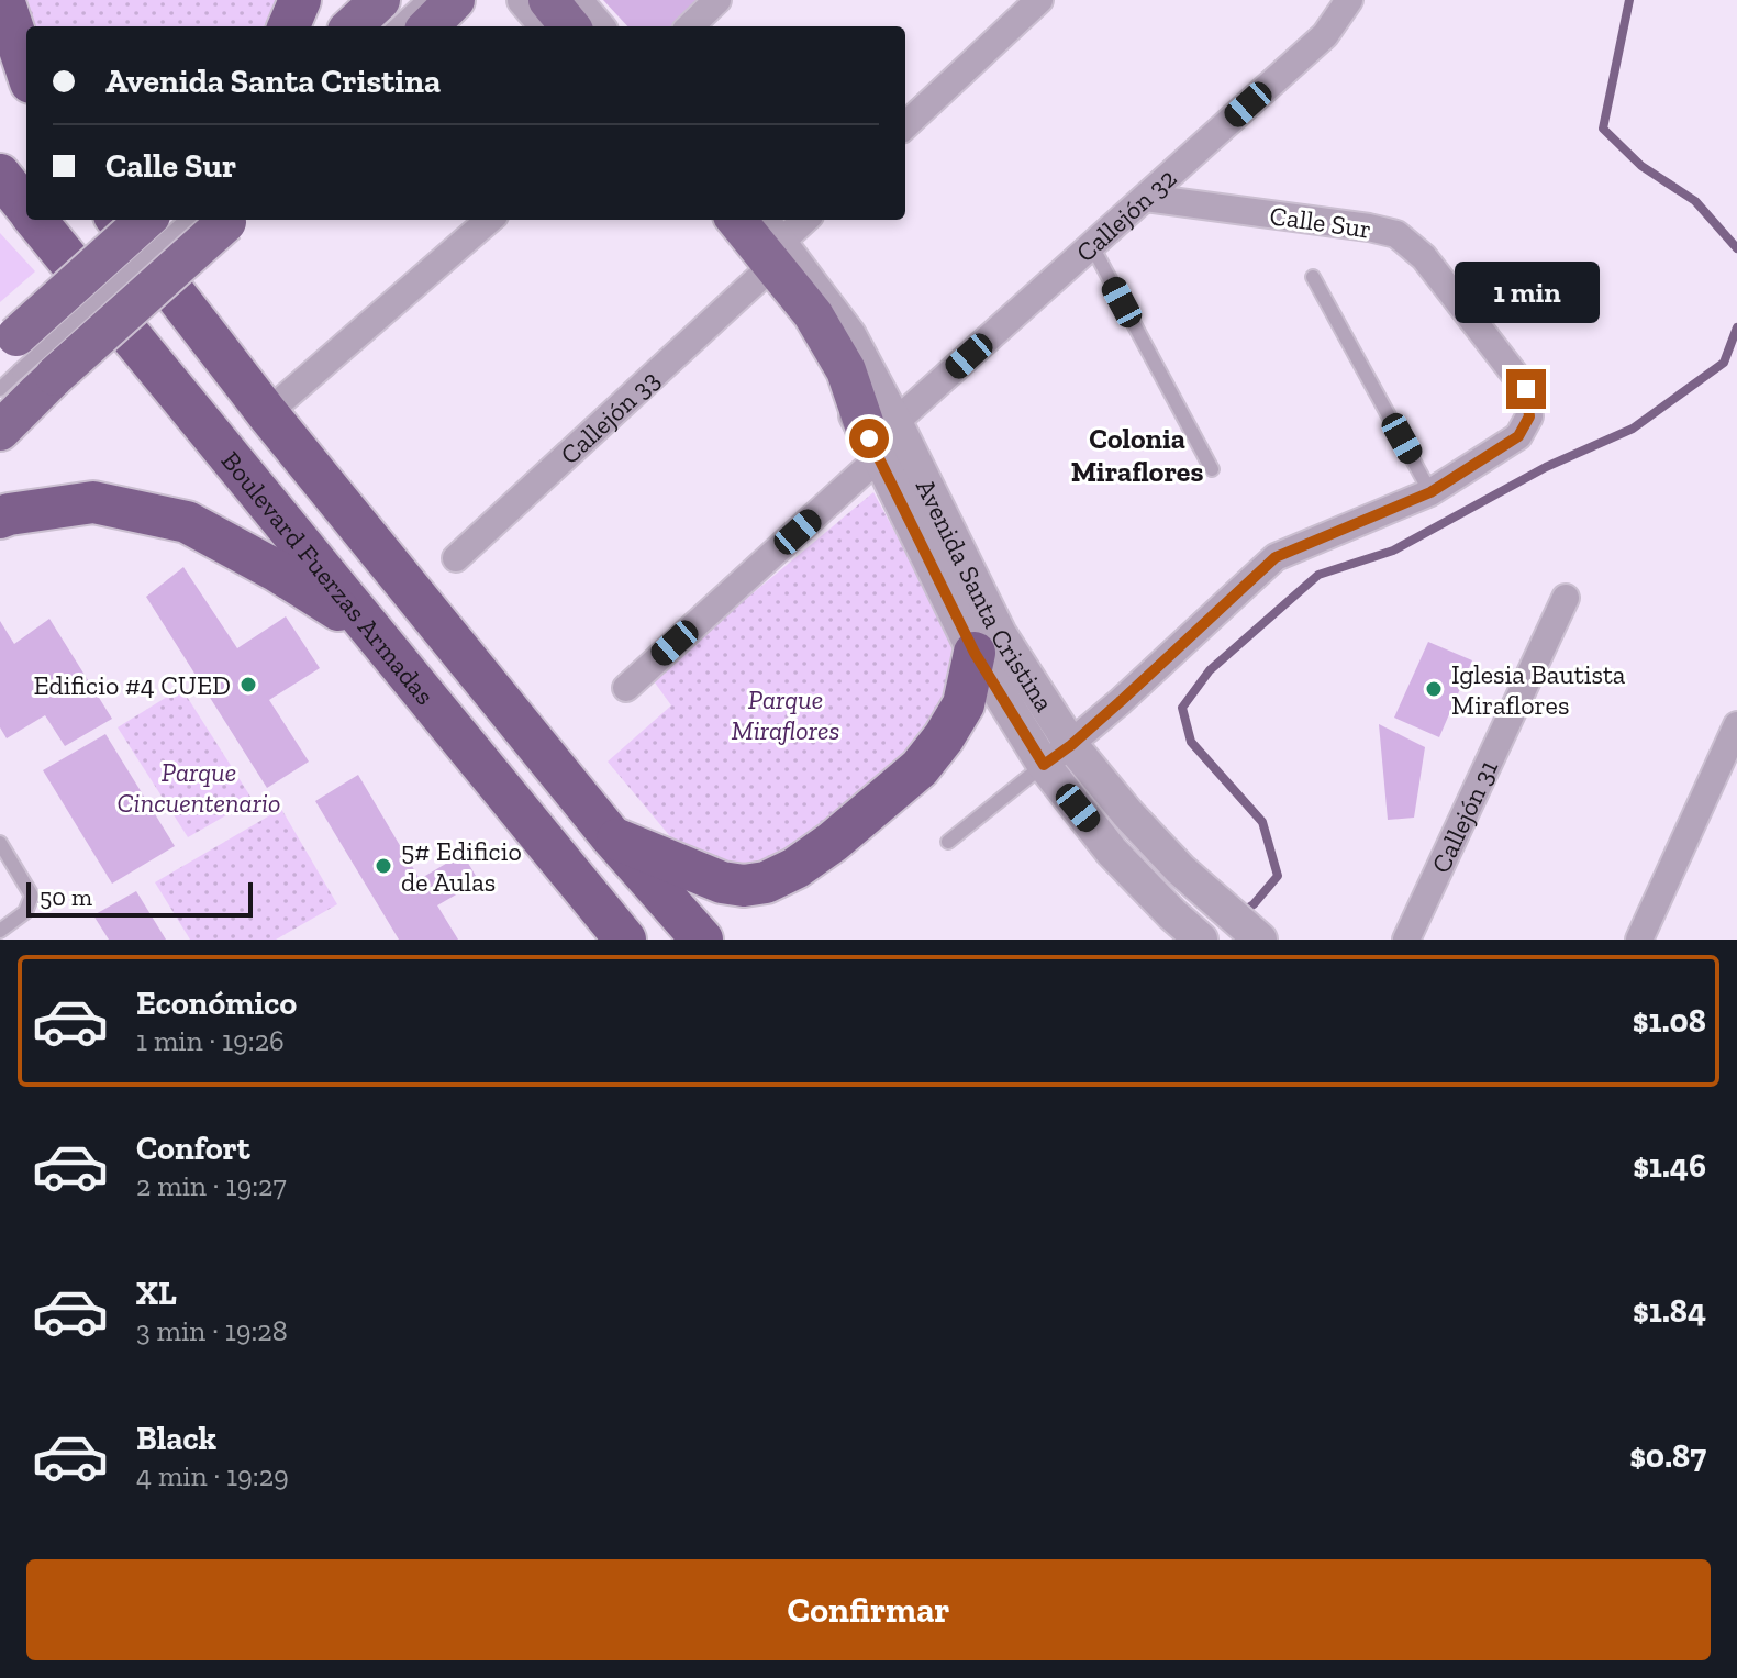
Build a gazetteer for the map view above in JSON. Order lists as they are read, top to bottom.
{
  "streets": {
    "highway": ["Boulevard Fuerzas Armadas"],
    "street": [
      "Callejón 32",
      "Calle Sur",
      "Callejón 33",
      "Avenida Santa Cristina",
      "Callejón 31"
    ]
  },
  "crossings": [
    ["Callejón 32", "Calle Sur"],
    ["Callejón 32", "Avenida Santa Cristina"],
    ["Calle Sur", "Avenida Santa Cristina"],
    ["Callejón 33", "Avenida Santa Cristina"]
  ],
  "districts": ["Colonia Miraflores"],
  "parks": ["Parque Miraflores", "Parque Cincuentenario"],
  "places": ["Edificio #4 CUED", "Iglesia Bautista Miraflores", "5# Edificio de Aulas"],
  "scale_bar": "50 m",
  "page": {
    "banner": ["Avenida Santa Cristina", "Calle Sur"],
    "bubble": "1 min",
    "scale": "50 m",
    "list": [
      {
        "name": "Económico",
        "note": "1 min · 19:26",
        "value": "$1.08"
      },
      {
        "name": "Confort",
        "note": "2 min · 19:27",
        "value": "$1.46"
      },
      {
        "name": "XL",
        "note": "3 min · 19:28",
        "value": "$1.84"
      },
      {
        "name": "Black",
        "note": "4 min · 19:29",
        "value": "$0.87"
      }
    ],
    "buttons": "Confirmar"
  }
}
